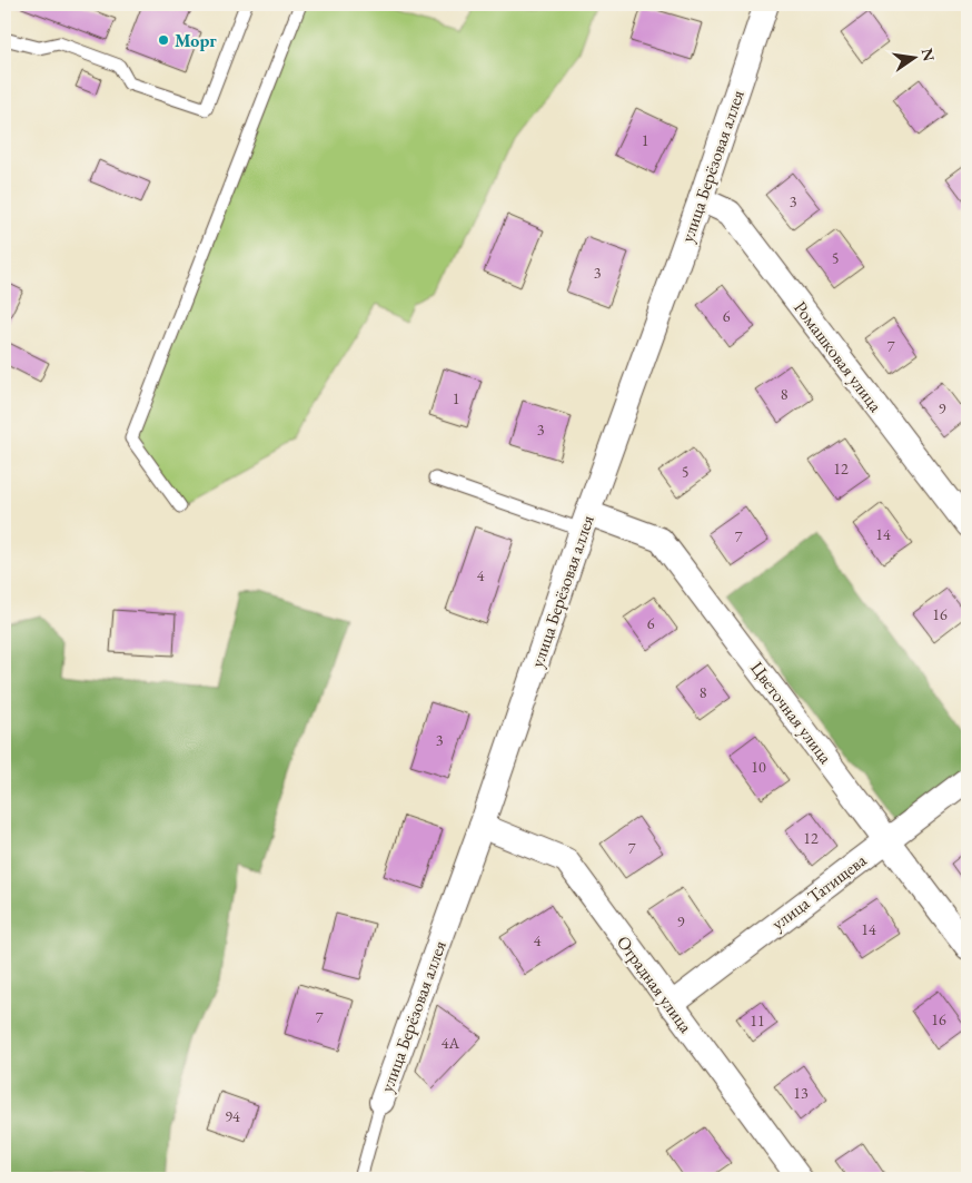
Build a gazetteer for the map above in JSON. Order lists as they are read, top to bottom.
{
  "streets": {
    "street": [
      "улица Берёзовая аллея",
      "Ромашковая улица",
      "Цветочная улица",
      "улица Татищева",
      "Отрадная улица"
    ]
  },
  "crossings": [
    ["улица Берёзовая аллея", "Ромашковая улица"],
    ["улица Берёзовая аллея", "Цветочная улица"],
    ["улица Берёзовая аллея", "Отрадная улица"],
    ["Цветочная улица", "улица Татищева"],
    ["улица Татищева", "Отрадная улица"]
  ],
  "places": ["Морг"],
  "house_numbers": [
    "1",
    "3",
    "5",
    "3",
    "6",
    "7",
    "8",
    "1",
    "9",
    "3",
    "12",
    "5",
    "14",
    "7",
    "4",
    "16",
    "6",
    "8",
    "3",
    "10",
    "12",
    "7",
    "9",
    "14",
    "4",
    "7",
    "16",
    "11",
    "4А",
    "13",
    "94"
  ],
  "north": "right"
}
